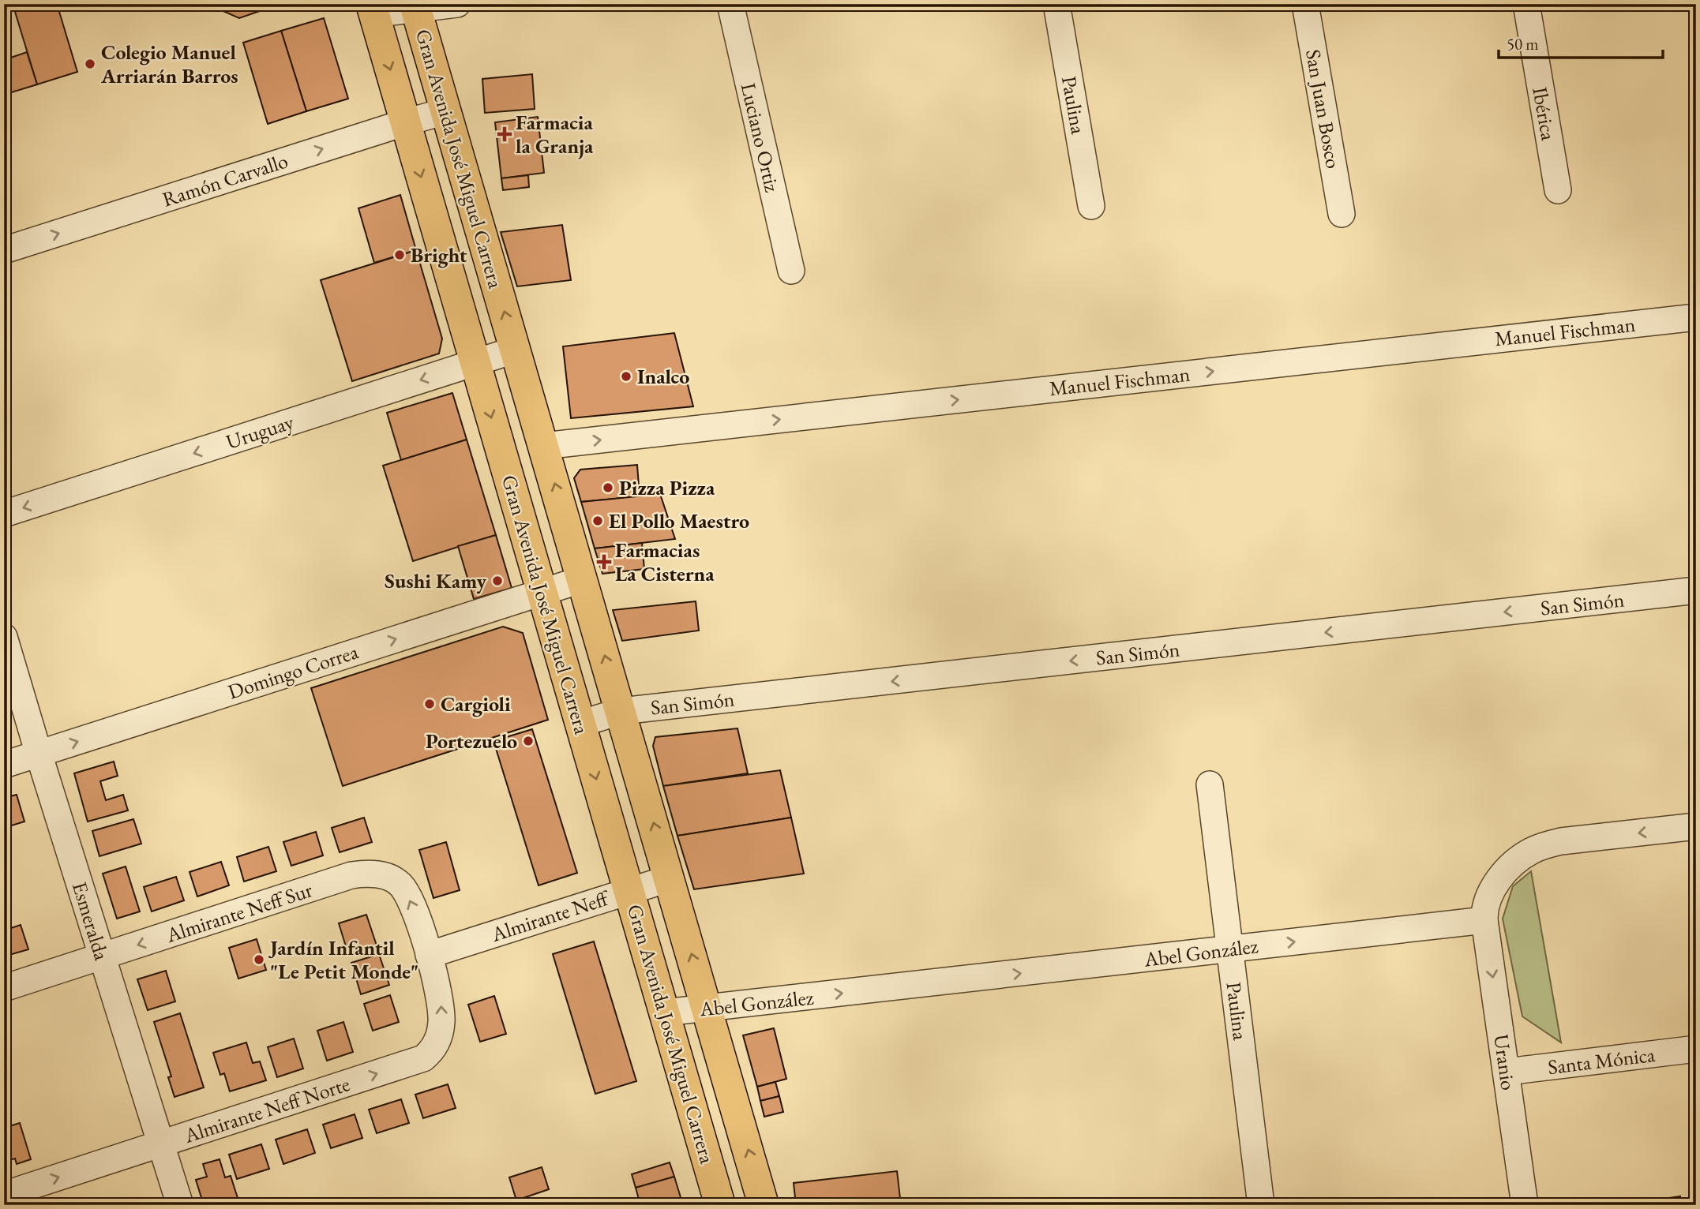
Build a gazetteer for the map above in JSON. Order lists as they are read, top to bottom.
{
  "streets": {
    "main road": ["Gran Avenida José Miguel Carrera"],
    "street": [
      "Paulina",
      "San Juan Bosco",
      "Ibérica",
      "Luciano Ortiz",
      "Ramón Carvallo",
      "Manuel Fischman",
      "Uruguay",
      "San Simón",
      "Domingo Correa",
      "Almirante Neff Sur",
      "Almirante Neff",
      "Esmeralda",
      "Abel González",
      "Santa Mónica",
      "Uranio",
      "Almirante Neff Norte"
    ]
  },
  "crossings": [
    ["Paulina", "Abel González"],
    ["Gran Avenida José Miguel Carrera", "Ramón Carvallo"],
    ["Gran Avenida José Miguel Carrera", "Manuel Fischman"],
    ["Gran Avenida José Miguel Carrera", "Uruguay"],
    ["Gran Avenida José Miguel Carrera", "San Simón"],
    ["Gran Avenida José Miguel Carrera", "Domingo Correa"],
    ["Gran Avenida José Miguel Carrera", "Almirante Neff"],
    ["Gran Avenida José Miguel Carrera", "Abel González"],
    ["Domingo Correa", "Esmeralda"],
    ["Almirante Neff Sur", "Almirante Neff"],
    ["Almirante Neff Sur", "Esmeralda"],
    ["Almirante Neff Sur", "Almirante Neff Norte"],
    ["Almirante Neff", "Almirante Neff Norte"],
    ["Esmeralda", "Almirante Neff Norte"],
    ["Abel González", "Uranio"],
    ["Santa Mónica", "Uranio"]
  ],
  "one_way": [
    "Ramón Carvallo",
    "Manuel Fischman",
    "Uruguay",
    "San Simón",
    "Domingo Correa",
    "Almirante Neff Sur",
    "Abel González",
    "Uranio",
    "Almirante Neff Norte"
  ],
  "places": {
    "other": [
      "Colegio Manuel Arriarán Barros",
      "Bright",
      "Inalco",
      "Pizza Pizza",
      "El Pollo Maestro",
      "Sushi Kamy",
      "Cargioli",
      "Portezuelo",
      "Jardín Infantil \"Le Petit Monde\""
    ],
    "health": ["Farmacia la Granja", "Farmacias La Cisterna"]
  },
  "scale_bar": "50 m"
}
